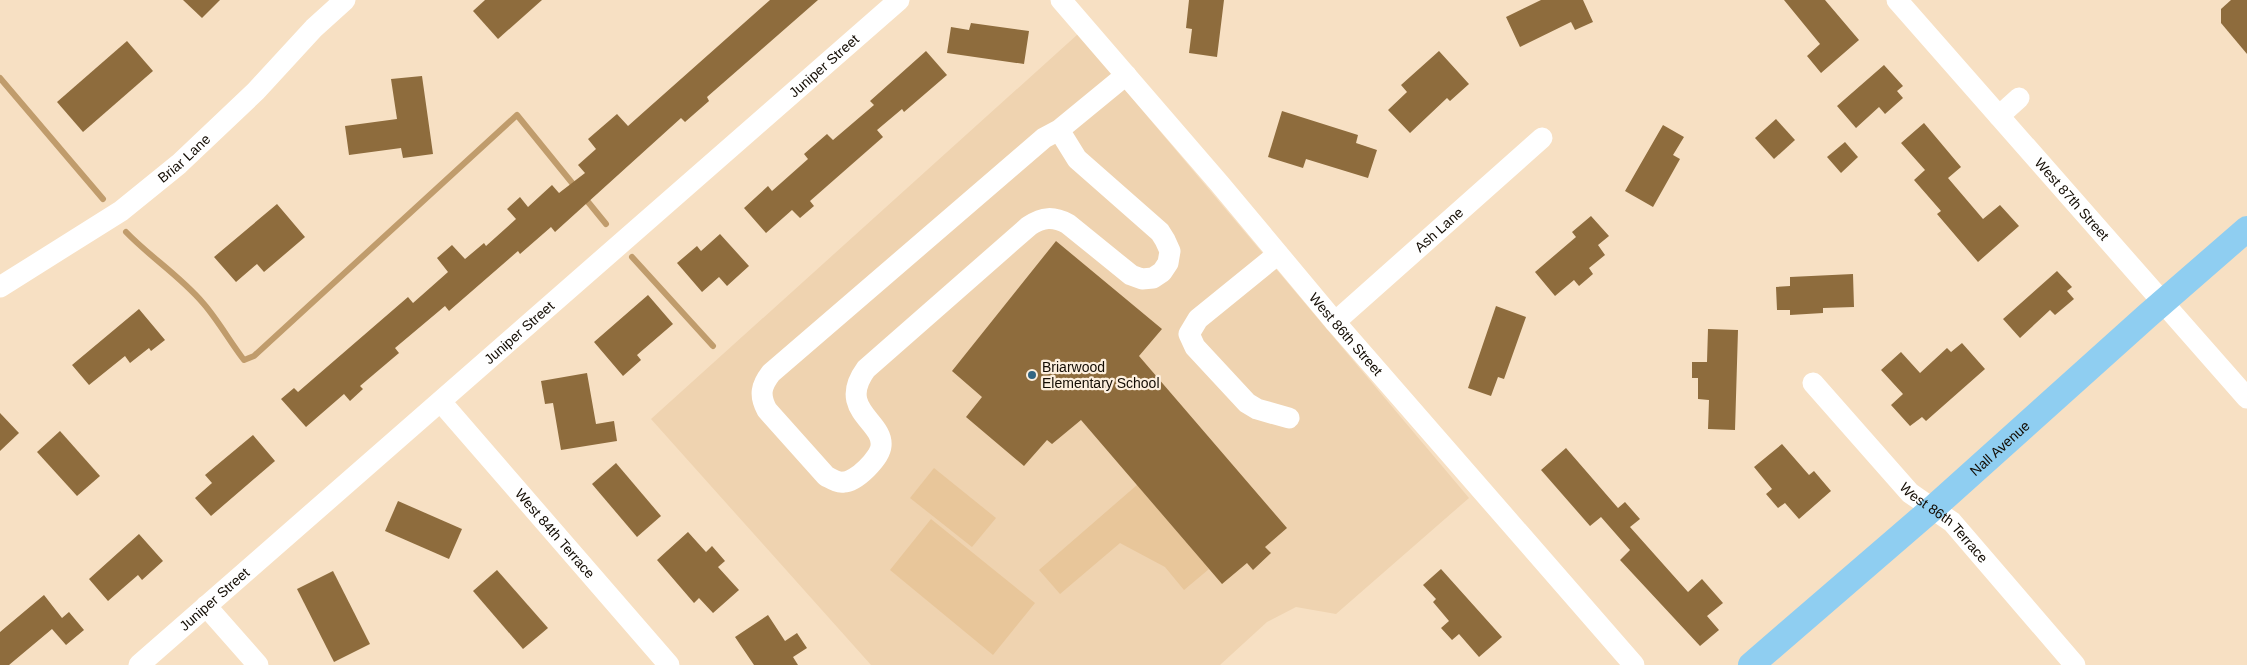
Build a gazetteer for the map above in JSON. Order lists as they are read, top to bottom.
{
  "streets": {
    "main road": ["Nall Avenue"],
    "street": [
      "Juniper Street",
      "Briar Lane",
      "West 87th Street",
      "Ash Lane",
      "West 86th Street",
      "West 86th Terrace",
      "West 84th Terrace"
    ]
  },
  "crossings": [
    ["Juniper Street", "West 84th Terrace"],
    ["West 87th Street", "Nall Avenue"],
    ["Ash Lane", "West 86th Street"],
    ["Nall Avenue", "West 86th Terrace"]
  ],
  "places": ["Briarwood Elementary School"]
}
